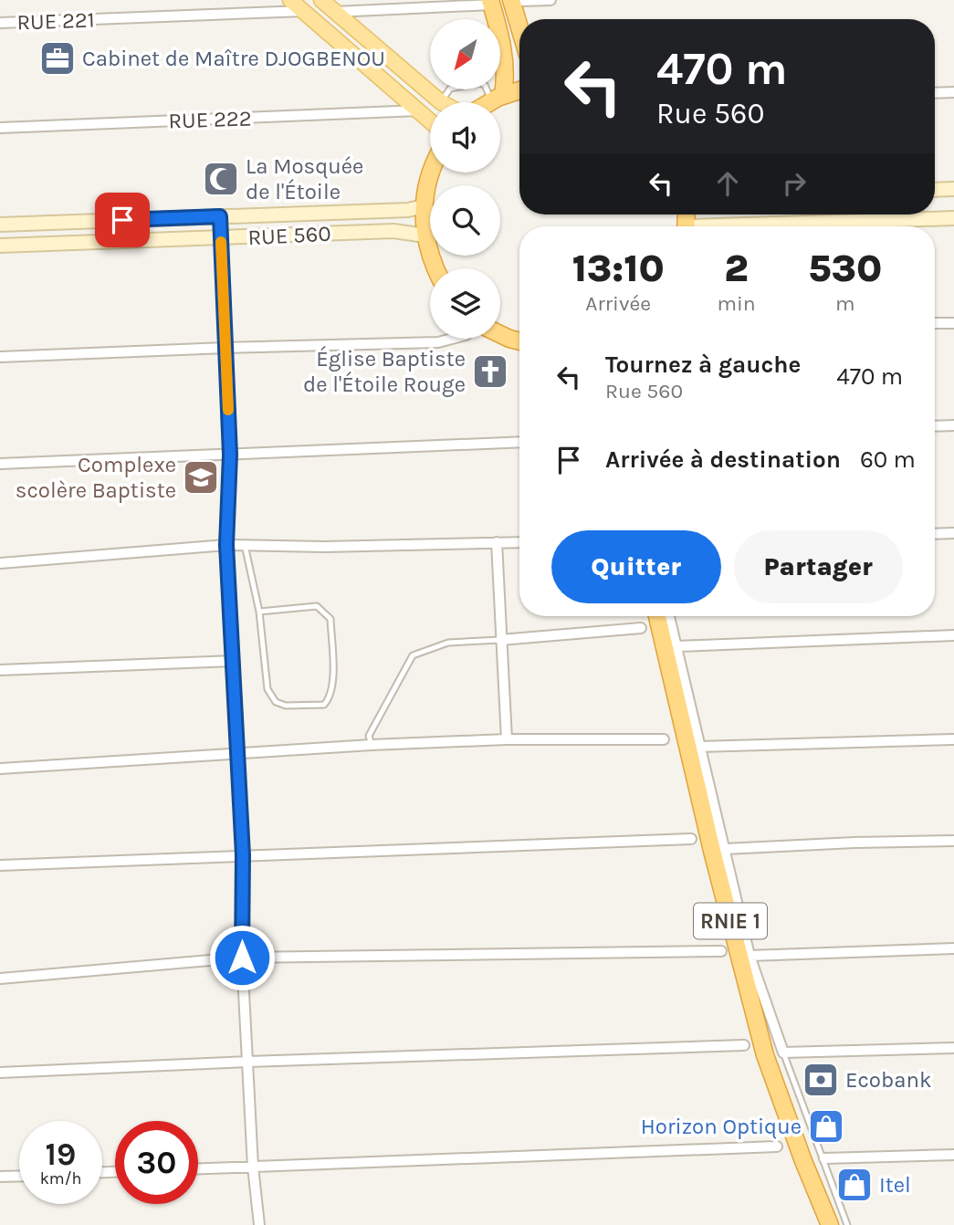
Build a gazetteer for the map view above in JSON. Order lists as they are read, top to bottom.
{
  "streets": {
    "highway": ["RNIE 1"],
    "main road": ["RUE 560"],
    "street": ["RUE 221", "RUE 222"]
  },
  "places": {
    "office": ["Cabinet de Maître DJOGBENOU"],
    "mosque": ["La Mosquée de l'Étoile"],
    "church": ["Église Baptiste de l'Étoile Rouge"],
    "school or university": ["Complexe scolère Baptiste"],
    "bank": ["Ecobank"],
    "shop": ["Horizon Optique", "Itel"]
  },
  "north": "bottom left",
  "page": {
    "turn": ["470 m", "Rue 560"],
    "eta": [
      "13:10",
      "Arrivée",
      "2",
      "min",
      "530",
      "m"
    ],
    "list": [
      {
        "name": "Tournez à gauche",
        "note": "Rue 560",
        "value": "470 m"
      },
      {
        "name": "Arrivée à destination",
        "value": "60 m"
      }
    ],
    "buttons": ["Quitter", "Partager"],
    "speed": "19 km/h",
    "limit": "30"
  }
}
